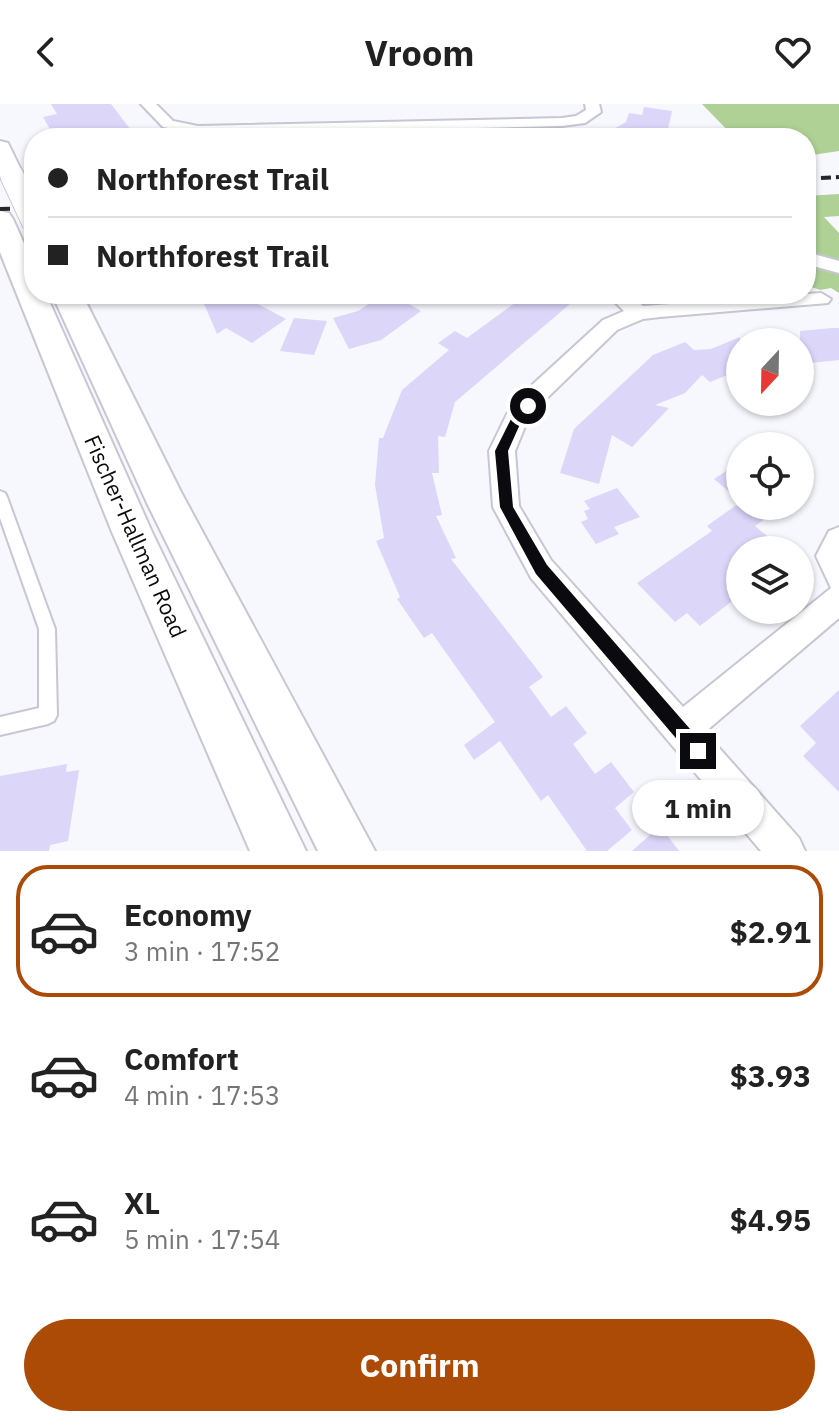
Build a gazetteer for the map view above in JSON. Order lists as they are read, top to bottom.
{
  "streets": {
    "main road": ["Fischer-Hallman Road"]
  },
  "north": "bottom",
  "page": {
    "header": "Vroom",
    "banner": ["Northforest Trail", "Northforest Trail"],
    "bubble": "1 min",
    "list": [
      {
        "name": "Economy",
        "note": "3 min · 17:52",
        "value": "$2.91"
      },
      {
        "name": "Comfort",
        "note": "4 min · 17:53",
        "value": "$3.93"
      },
      {
        "name": "XL",
        "note": "5 min · 17:54",
        "value": "$4.95"
      }
    ],
    "buttons": "Confirm"
  }
}
